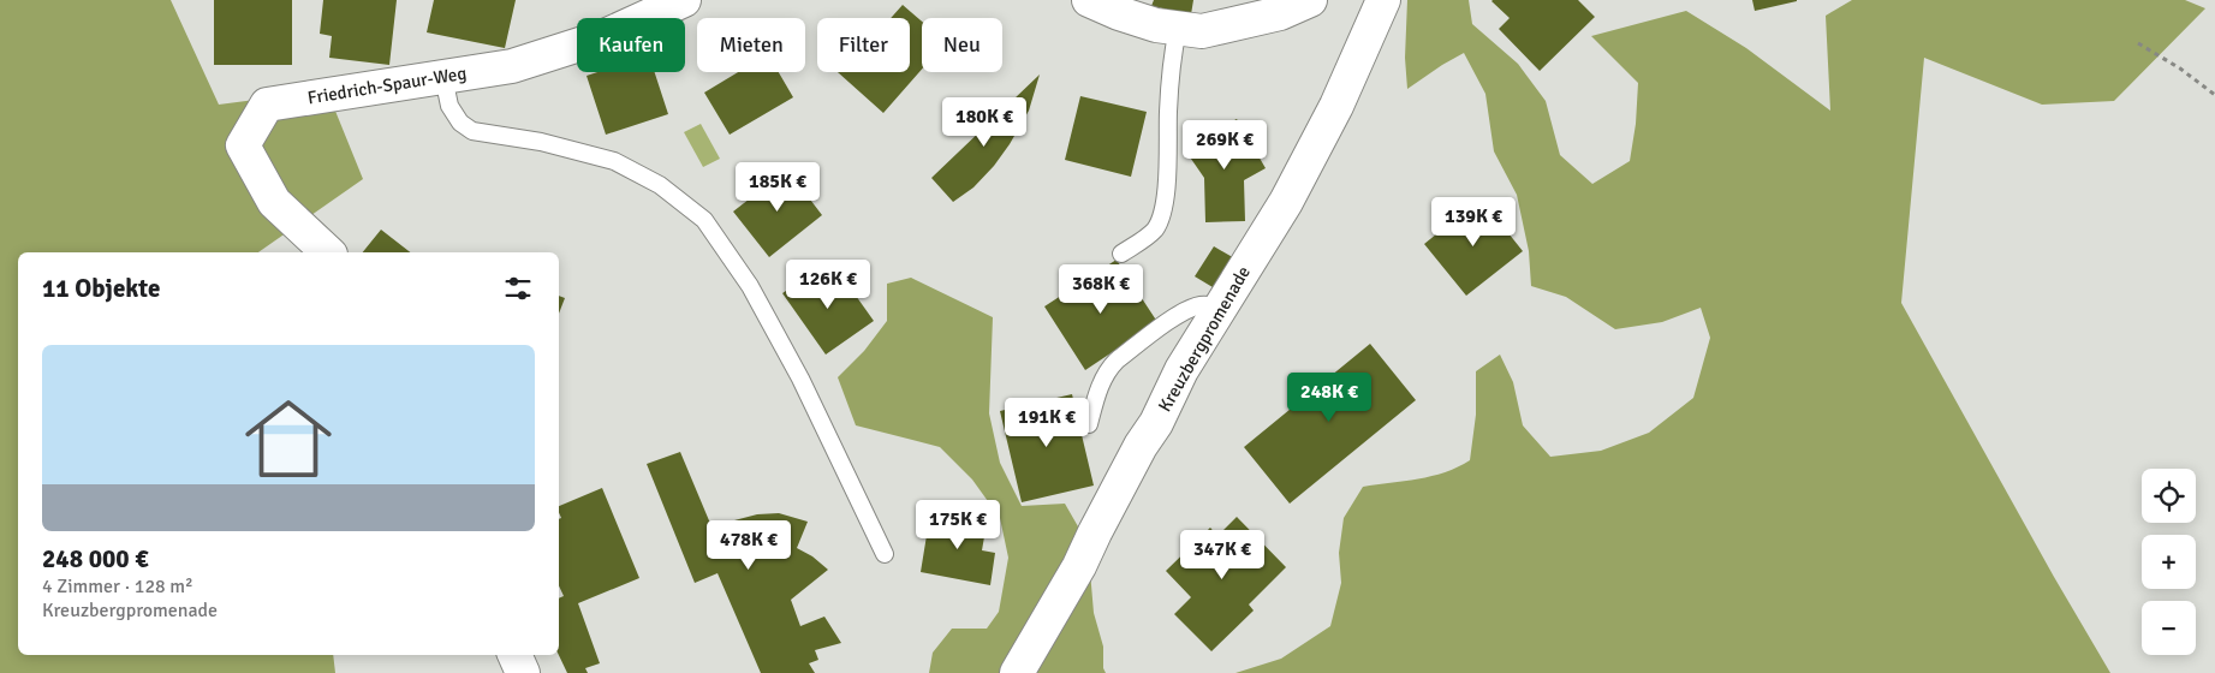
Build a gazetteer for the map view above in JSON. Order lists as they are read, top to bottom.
{
  "streets": {
    "street": ["Friedrich-Spaur-Weg", "Kreuzbergpromenade"]
  },
  "page": {
    "chip": [
      "Kaufen",
      "Mieten",
      "Filter",
      "Neu"
    ],
    "price": [
      "180K €",
      "269K €",
      "185K €",
      "139K €",
      "126K €",
      "368K €",
      "248K €",
      "191K €",
      "175K €",
      "478K €",
      "347K €"
    ],
    "heading": "11 Objekte",
    "list": [
      {
        "name": "248 000 €",
        "note": "4 Zimmer · 128 m² · Kreuzbergpromenade"
      }
    ],
    "map_buttons": ["+", "−"]
  }
}
